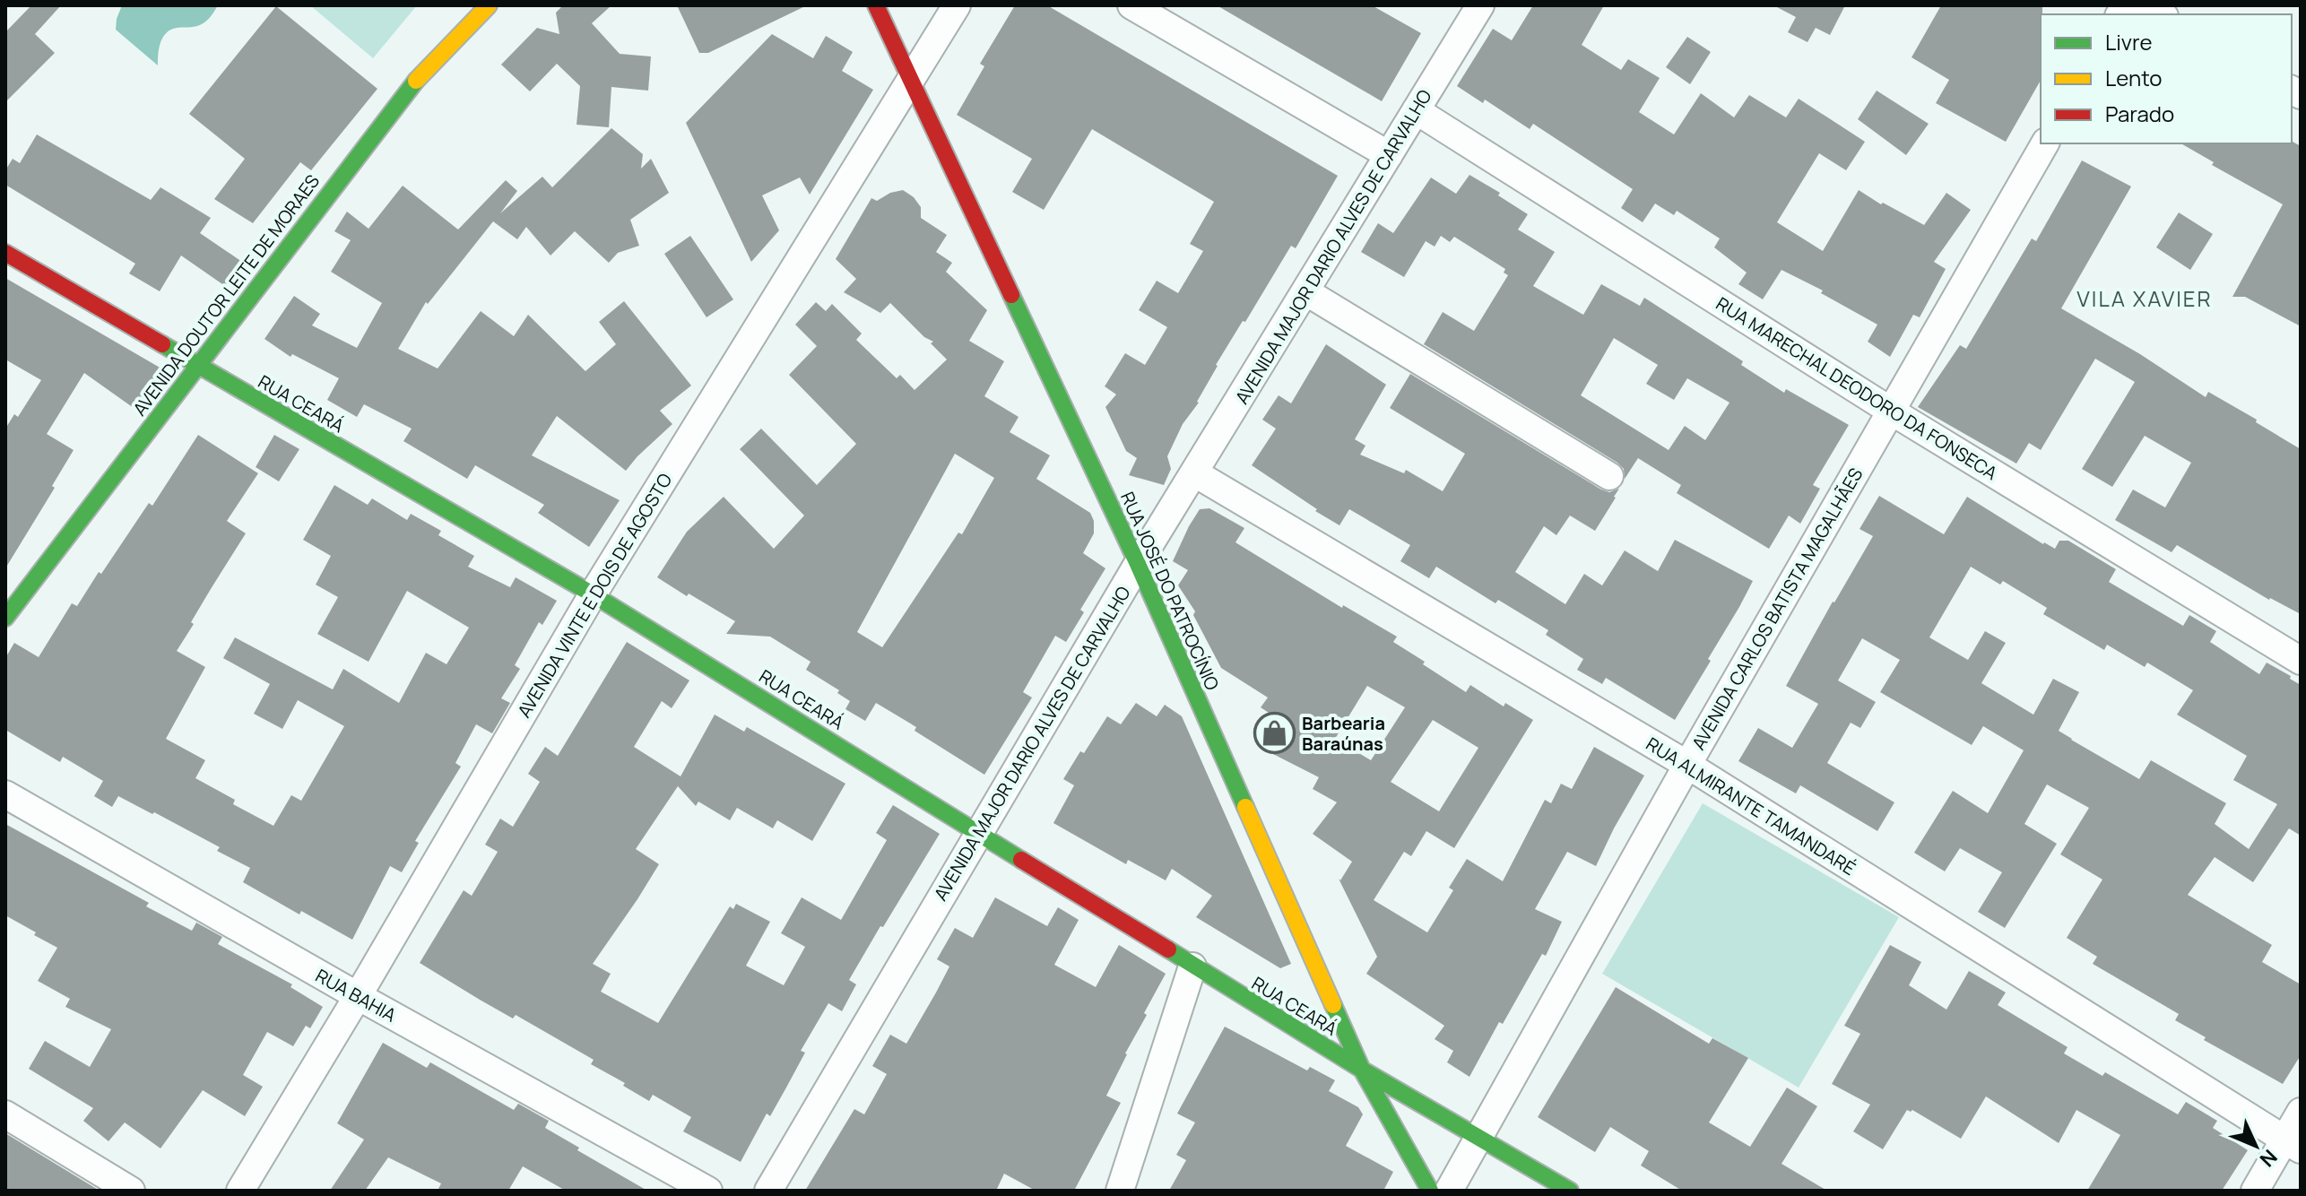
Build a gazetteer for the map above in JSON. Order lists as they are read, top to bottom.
{
  "streets": {
    "street": [
      "AVENIDA MAJOR DARIO ALVES DE CARVALHO",
      "AVENIDA DOUTOR LEITE DE MORAES",
      "RUA MARECHAL DEODORO DA FONSECA",
      "RUA CEARÁ",
      "RUA JOSÉ DO PATROCÍNIO",
      "AVENIDA VINTE E DOIS DE AGOSTO",
      "AVENIDA CARLOS BATISTA MAGALHÃES",
      "RUA ALMIRANTE TAMANDARÉ",
      "RUA BAHIA"
    ]
  },
  "crossings": [
    ["AVENIDA MAJOR DARIO ALVES DE CARVALHO", "RUA MARECHAL DEODORO DA FONSECA"],
    ["AVENIDA MAJOR DARIO ALVES DE CARVALHO", "RUA CEARÁ"],
    ["AVENIDA MAJOR DARIO ALVES DE CARVALHO", "RUA JOSÉ DO PATROCÍNIO"],
    ["AVENIDA MAJOR DARIO ALVES DE CARVALHO", "RUA ALMIRANTE TAMANDARÉ"],
    ["AVENIDA DOUTOR LEITE DE MORAES", "RUA CEARÁ"],
    ["RUA MARECHAL DEODORO DA FONSECA", "AVENIDA CARLOS BATISTA MAGALHÃES"],
    ["RUA CEARÁ", "RUA JOSÉ DO PATROCÍNIO"],
    ["RUA CEARÁ", "AVENIDA VINTE E DOIS DE AGOSTO"],
    ["RUA CEARÁ", "AVENIDA CARLOS BATISTA MAGALHÃES"],
    ["RUA JOSÉ DO PATROCÍNIO", "AVENIDA VINTE E DOIS DE AGOSTO"],
    ["AVENIDA VINTE E DOIS DE AGOSTO", "RUA BAHIA"],
    ["AVENIDA CARLOS BATISTA MAGALHÃES", "RUA ALMIRANTE TAMANDARÉ"]
  ],
  "districts": ["VILA XAVIER"],
  "places": {
    "shop": ["Barbearia Baraúnas"]
  },
  "legend": ["Livre", "Lento", "Parado"],
  "north": "bottom right"
}
